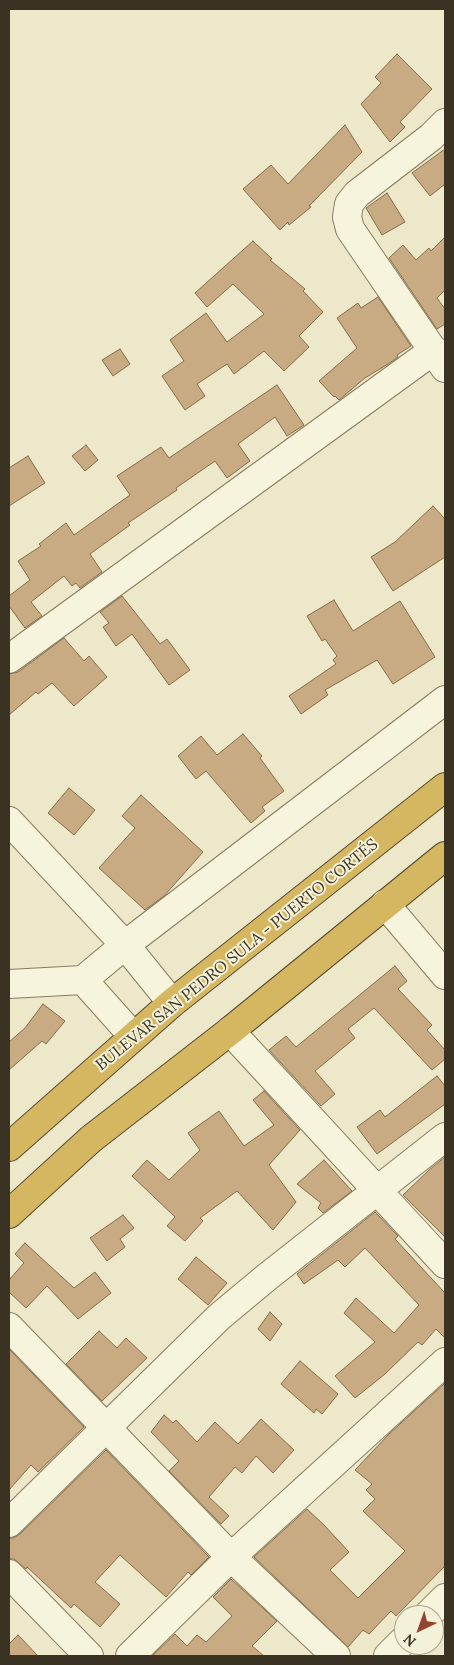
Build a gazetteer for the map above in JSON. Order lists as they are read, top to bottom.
{
  "streets": {
    "highway": ["BULEVAR SAN PEDRO SULA - PUERTO CORTÉS"]
  },
  "north": "bottom left"
}
